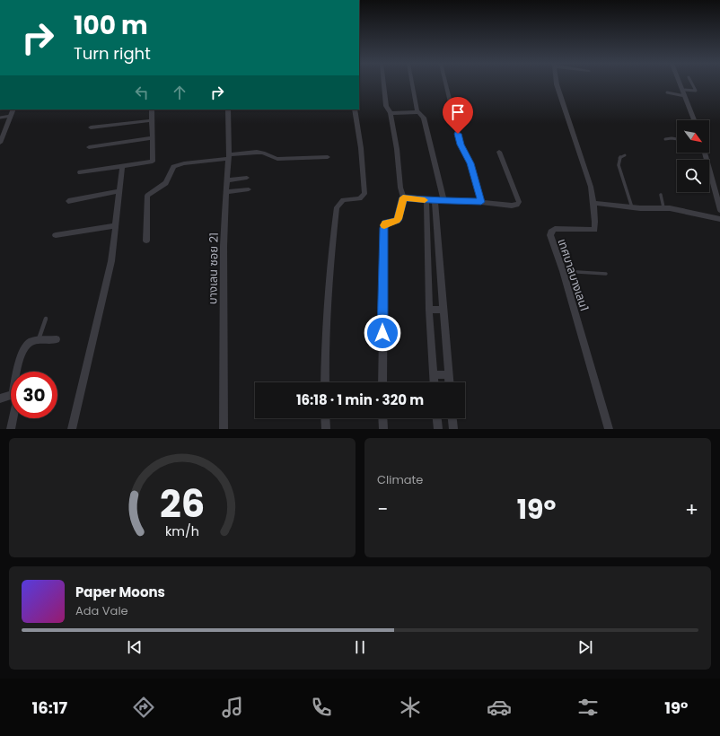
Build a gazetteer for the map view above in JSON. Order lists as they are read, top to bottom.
{
  "streets": {
    "street": ["บางเลน ซอย 21", "เทศบาลบางเลน1"]
  },
  "north": "bottom right",
  "page": {
    "turn": ["100 m", "Turn right"],
    "limit": "30",
    "trip": "16:18 · 1 min · 320 m",
    "tile": "Climate",
    "heat": ["−", "19°", "+"],
    "song": ["Paper Moons", "Ada Vale"],
    "tabs": ["16:17", "19°"],
    "gauge": ["26", "km/h"]
  }
}
